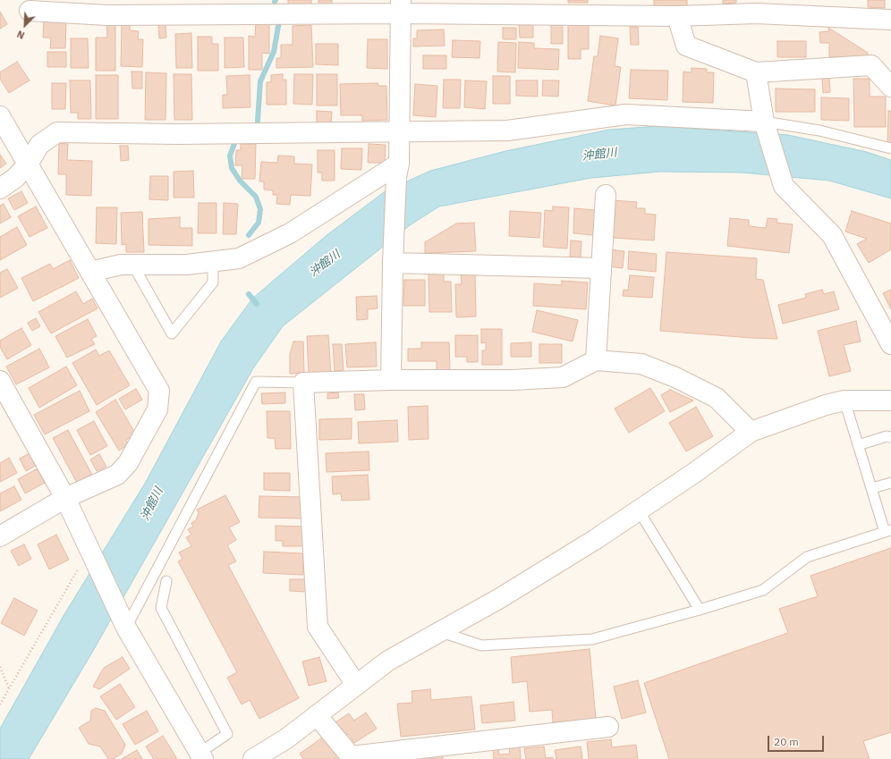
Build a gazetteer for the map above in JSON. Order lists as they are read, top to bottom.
{
  "water": ["沖館川"],
  "scale_bar": "20 m",
  "north": "bottom left"
}
